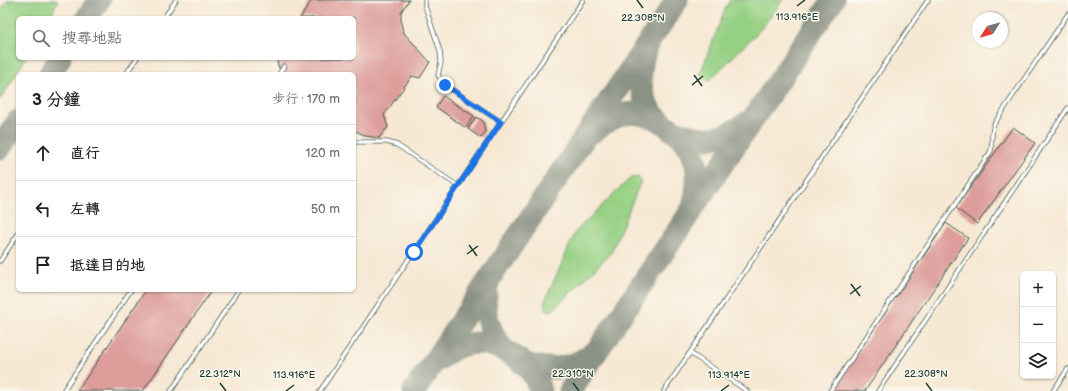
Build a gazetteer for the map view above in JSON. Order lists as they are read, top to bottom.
{
  "north": "bottom left",
  "page": {
    "search": "搜尋地點",
    "heading": ["3 分鐘", "步行 · 170 m"],
    "list": [
      ["直行", "120 m"],
      ["左轉", "50 m"],
      "抵達目的地"
    ],
    "map_buttons": ["+", "−"]
  },
  "coordinates": [
    "113.916°E",
    "22.308°N",
    "22.312°N",
    "22.310°N",
    "113.914°E"
  ]
}
